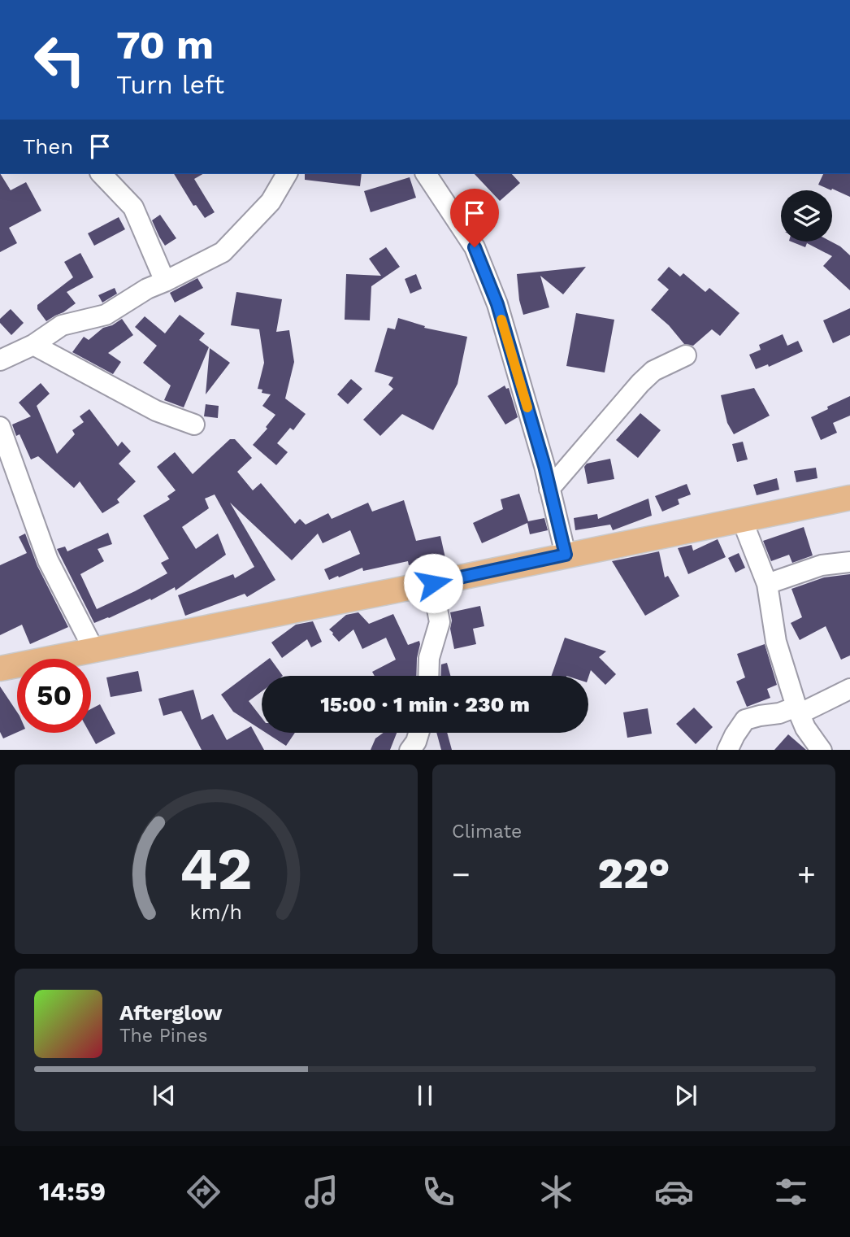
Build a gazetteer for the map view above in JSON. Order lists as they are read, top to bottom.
{
  "page": {
    "turn": ["70 m", "Turn left"],
    "then": "Then",
    "limit": "50",
    "trip": "15:00 · 1 min · 230 m",
    "tile": "Climate",
    "heat": ["−", "22°", "+"],
    "song": ["Afterglow", "The Pines"],
    "tabs": "14:59",
    "gauge": ["42", "km/h"]
  }
}
